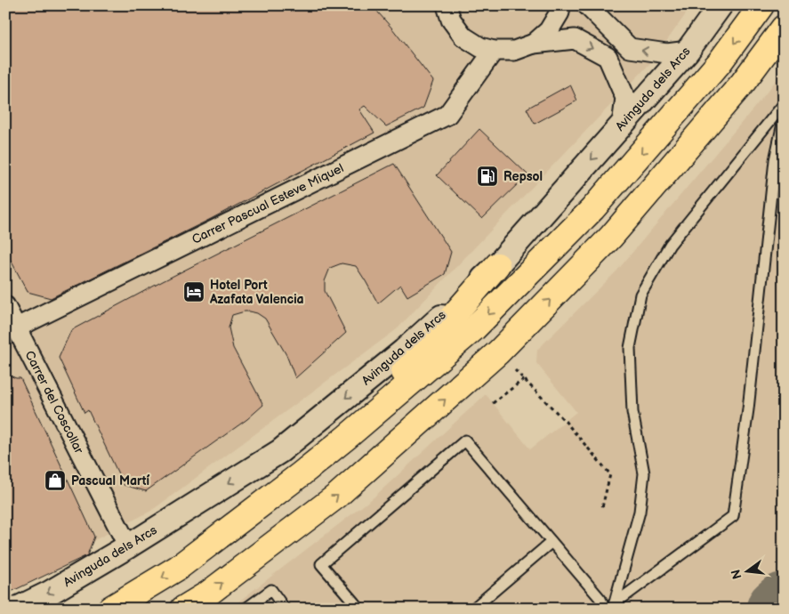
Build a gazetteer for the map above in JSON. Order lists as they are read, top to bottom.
{
  "streets": {
    "street": ["Avinguda dels Arcs", "Carrer Pascual Esteve Miquel", "Carrer del Coscollar"]
  },
  "crossings": [
    ["Avinguda dels Arcs", "Carrer del Coscollar"],
    ["Carrer Pascual Esteve Miquel", "Carrer del Coscollar"]
  ],
  "one_way": ["Avinguda dels Arcs"],
  "places": {
    "fuel station": ["Repsol"],
    "hotel": ["Hotel Port Azafata Valencia"],
    "shop": ["Pascual Martí"]
  },
  "north": "left"
}
